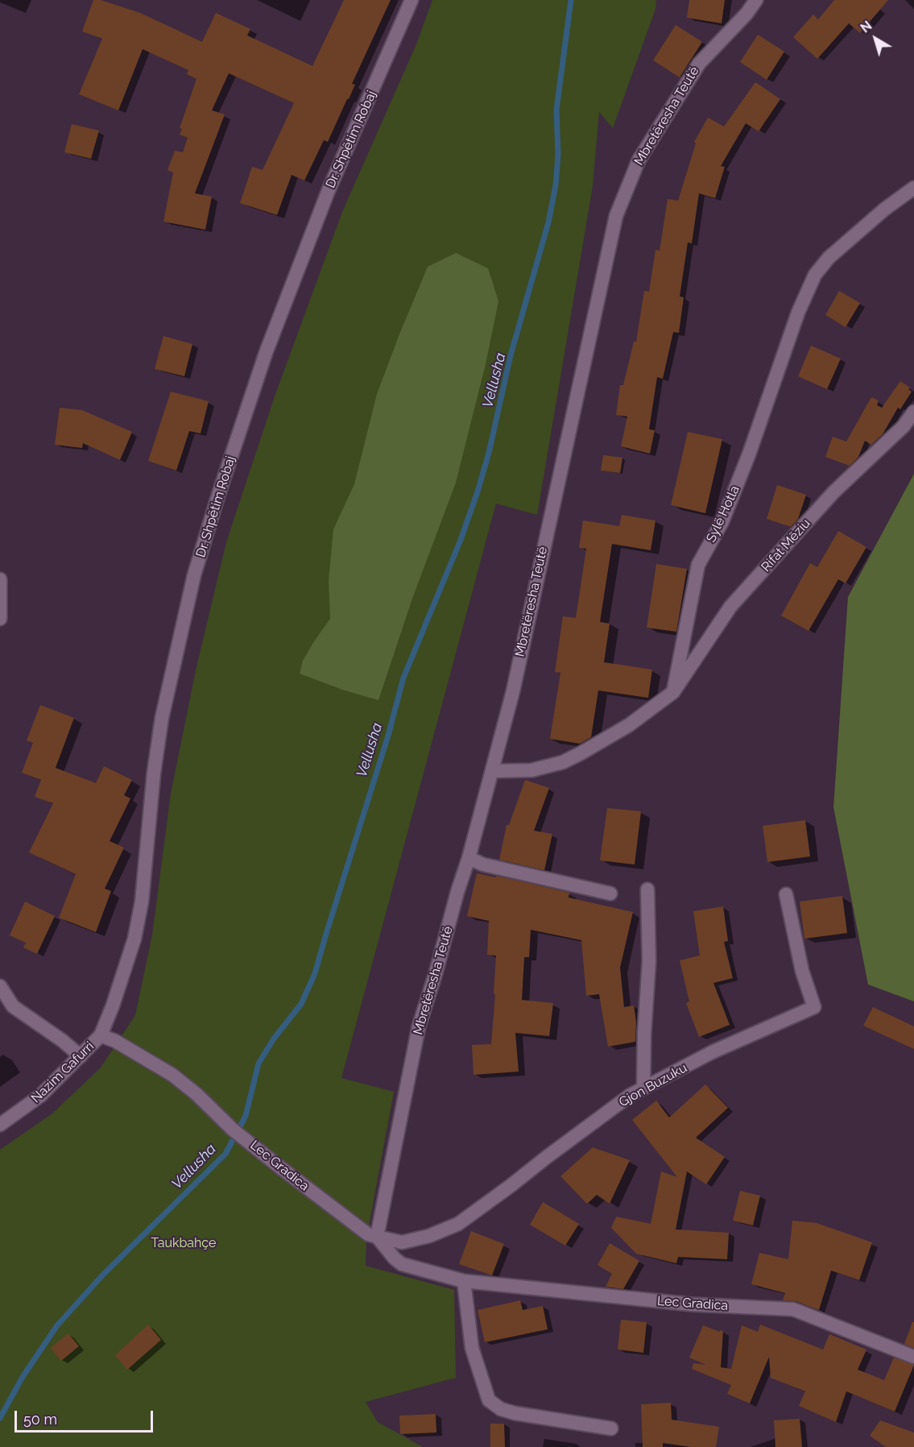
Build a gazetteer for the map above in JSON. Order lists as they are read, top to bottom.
{
  "streets": {
    "street": [
      "Mbretëresha Teutë",
      "Dr. Shpëtim Robaj",
      "Sylë Hotla",
      "Rifat Mëziu",
      "Nazim Gafurri",
      "Gjon Buzuku",
      "Lec Gradica"
    ]
  },
  "crossings": [
    ["Mbretëresha Teutë", "Gjon Buzuku"],
    ["Mbretëresha Teutë", "Lec Gradica"],
    ["Dr. Shpëtim Robaj", "Nazim Gafurri"],
    ["Dr. Shpëtim Robaj", "Lec Gradica"],
    ["Sylë Hotla", "Rifat Mëziu"],
    ["Nazim Gafurri", "Lec Gradica"],
    ["Gjon Buzuku", "Lec Gradica"]
  ],
  "water": ["Vellusha"],
  "parks": ["Taukbahçe"],
  "scale_bar": "50 m",
  "north": "top left"
}
